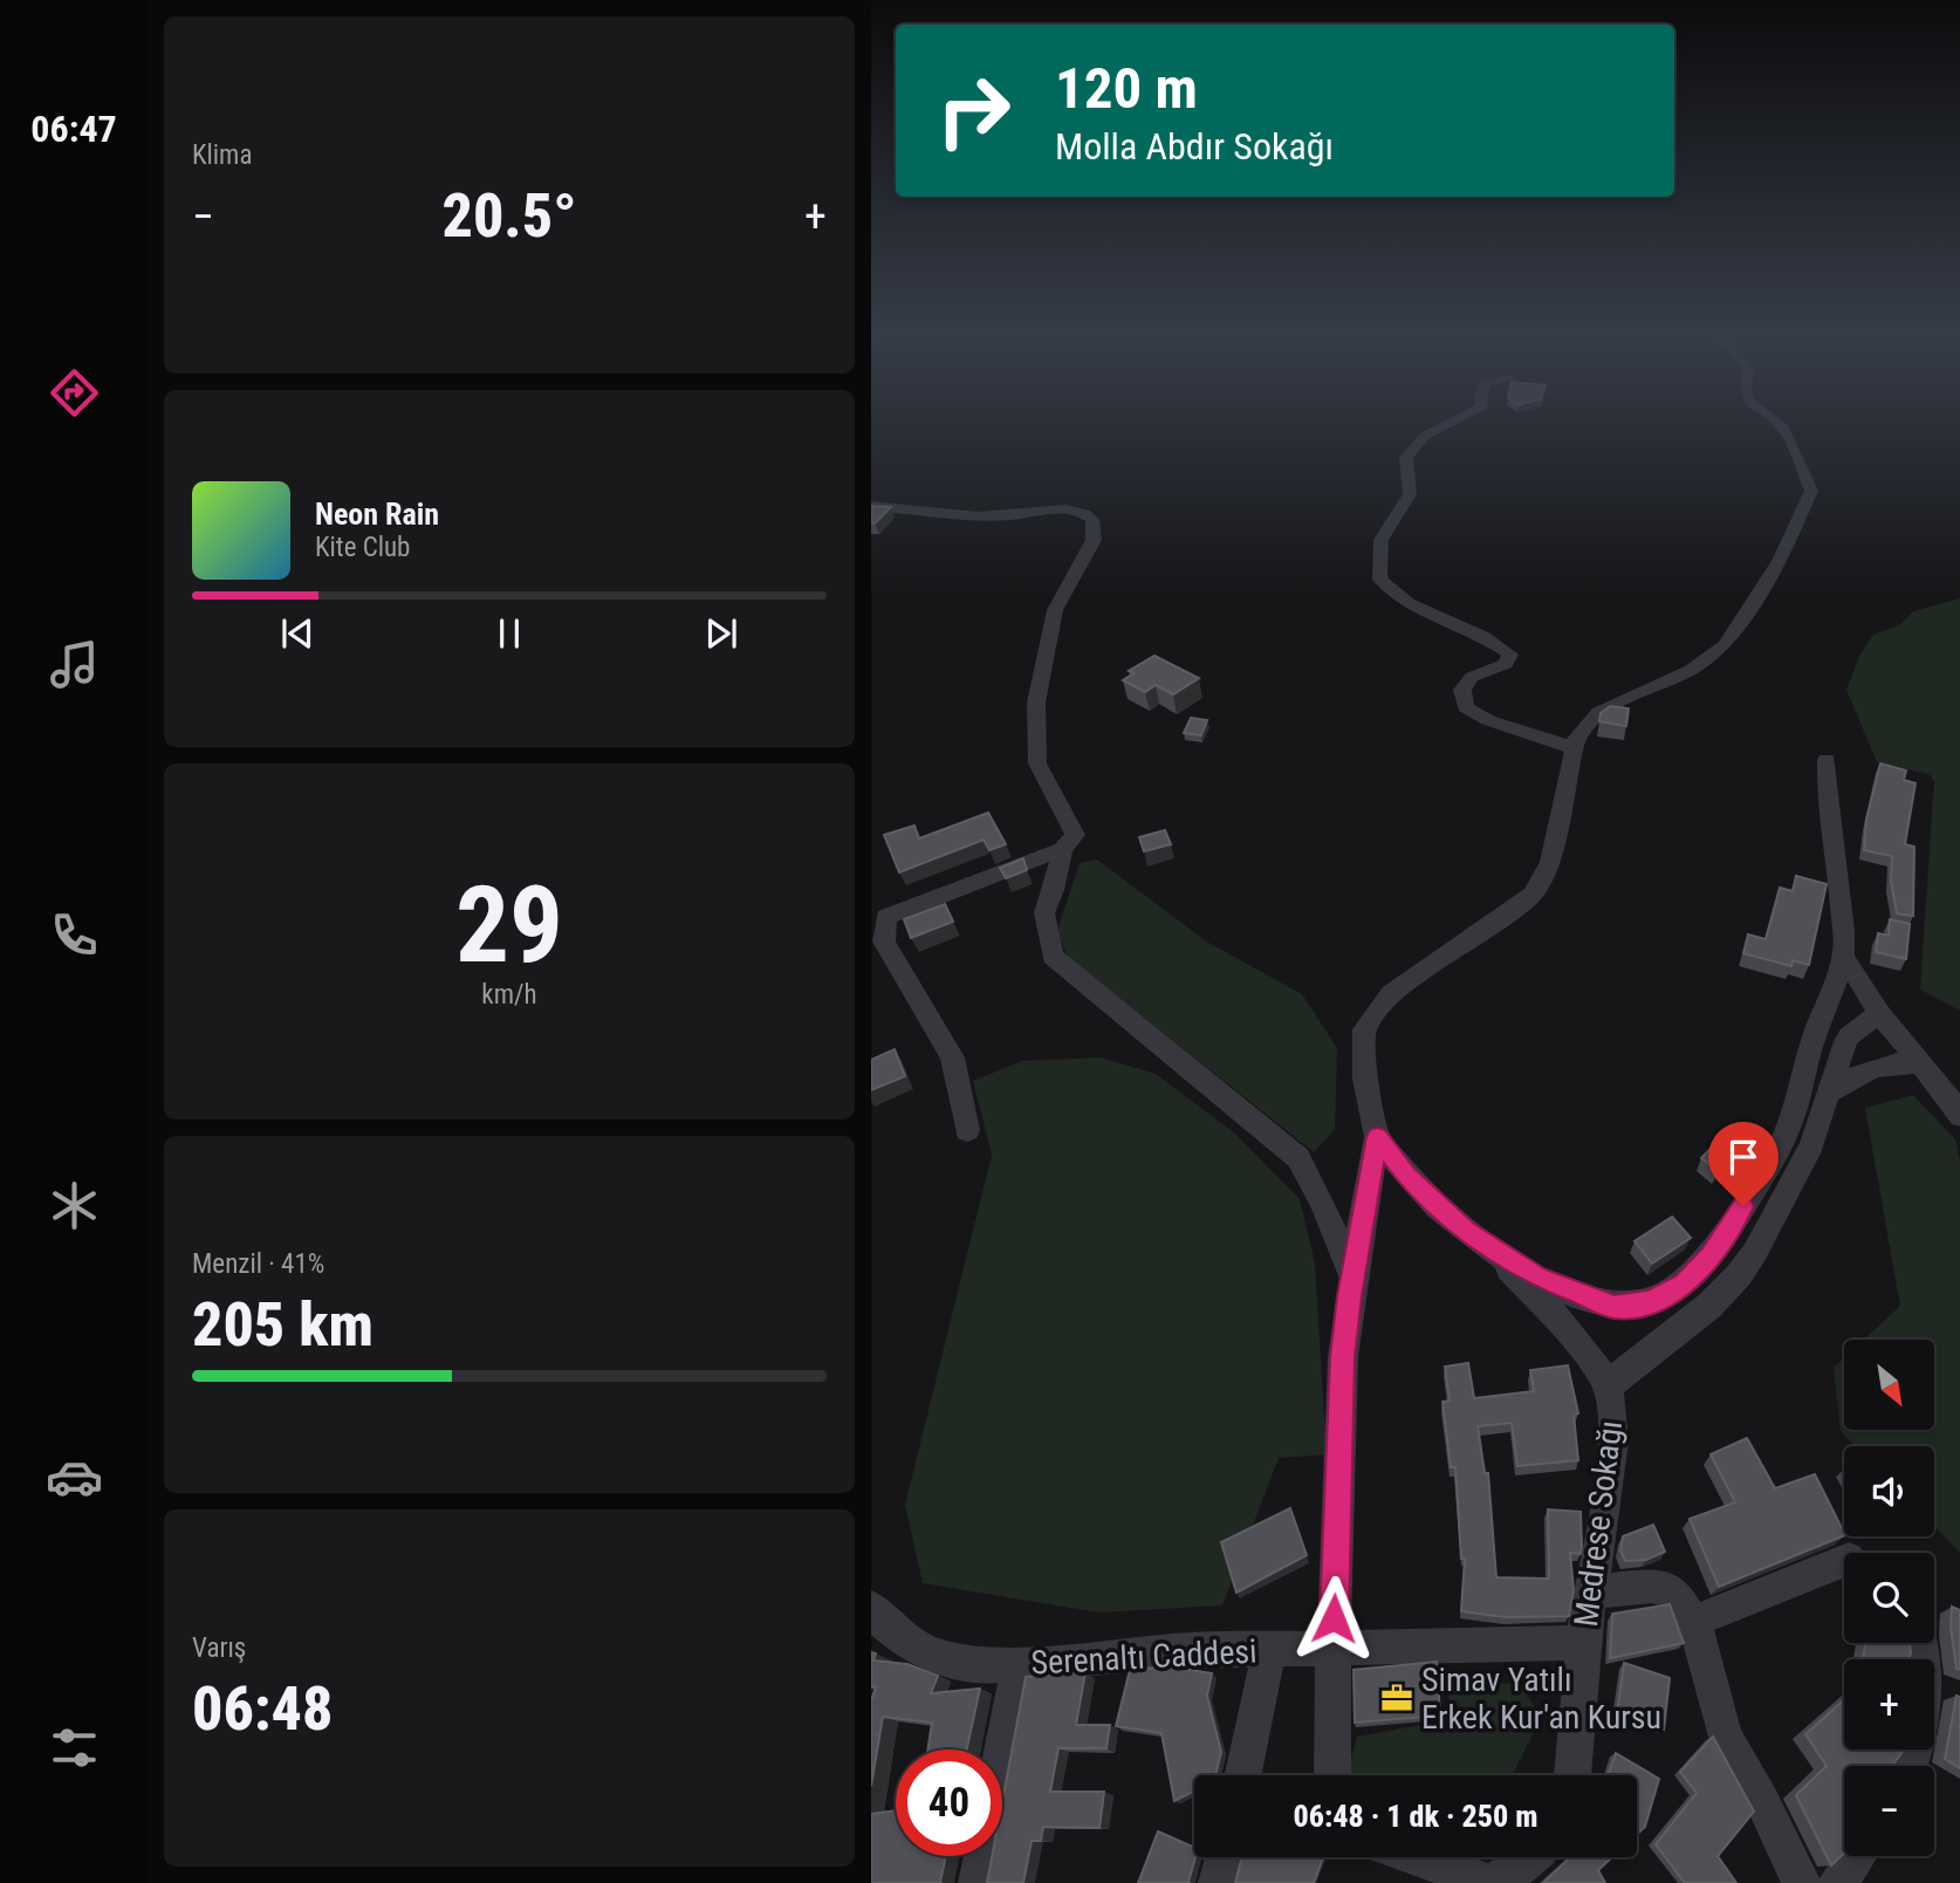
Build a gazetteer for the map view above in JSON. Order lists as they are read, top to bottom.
{
  "streets": {
    "street": ["Medrese Sokağı", "Serenaltı Caddesi"]
  },
  "crossings": [
    ["Medrese Sokağı", "Serenaltı Caddesi"]
  ],
  "places": {
    "office": ["Simav Yatılı Erkek Kur'an Kursu"]
  },
  "north": "bottom right",
  "page": {
    "tabs": "06:47",
    "tile": [
      "Klima",
      ["29", "km/h"],
      ["Menzil · 41%", "205 km"],
      ["Varış", "06:48"]
    ],
    "turn": ["120 m", "Molla Abdır Sokağı"],
    "heat": ["−", "20.5°", "+"],
    "song": ["Neon Rain", "Kite Club"],
    "map_buttons": ["+", "−"],
    "limit": "40",
    "trip": "06:48 · 1 dk · 250 m"
  }
}
